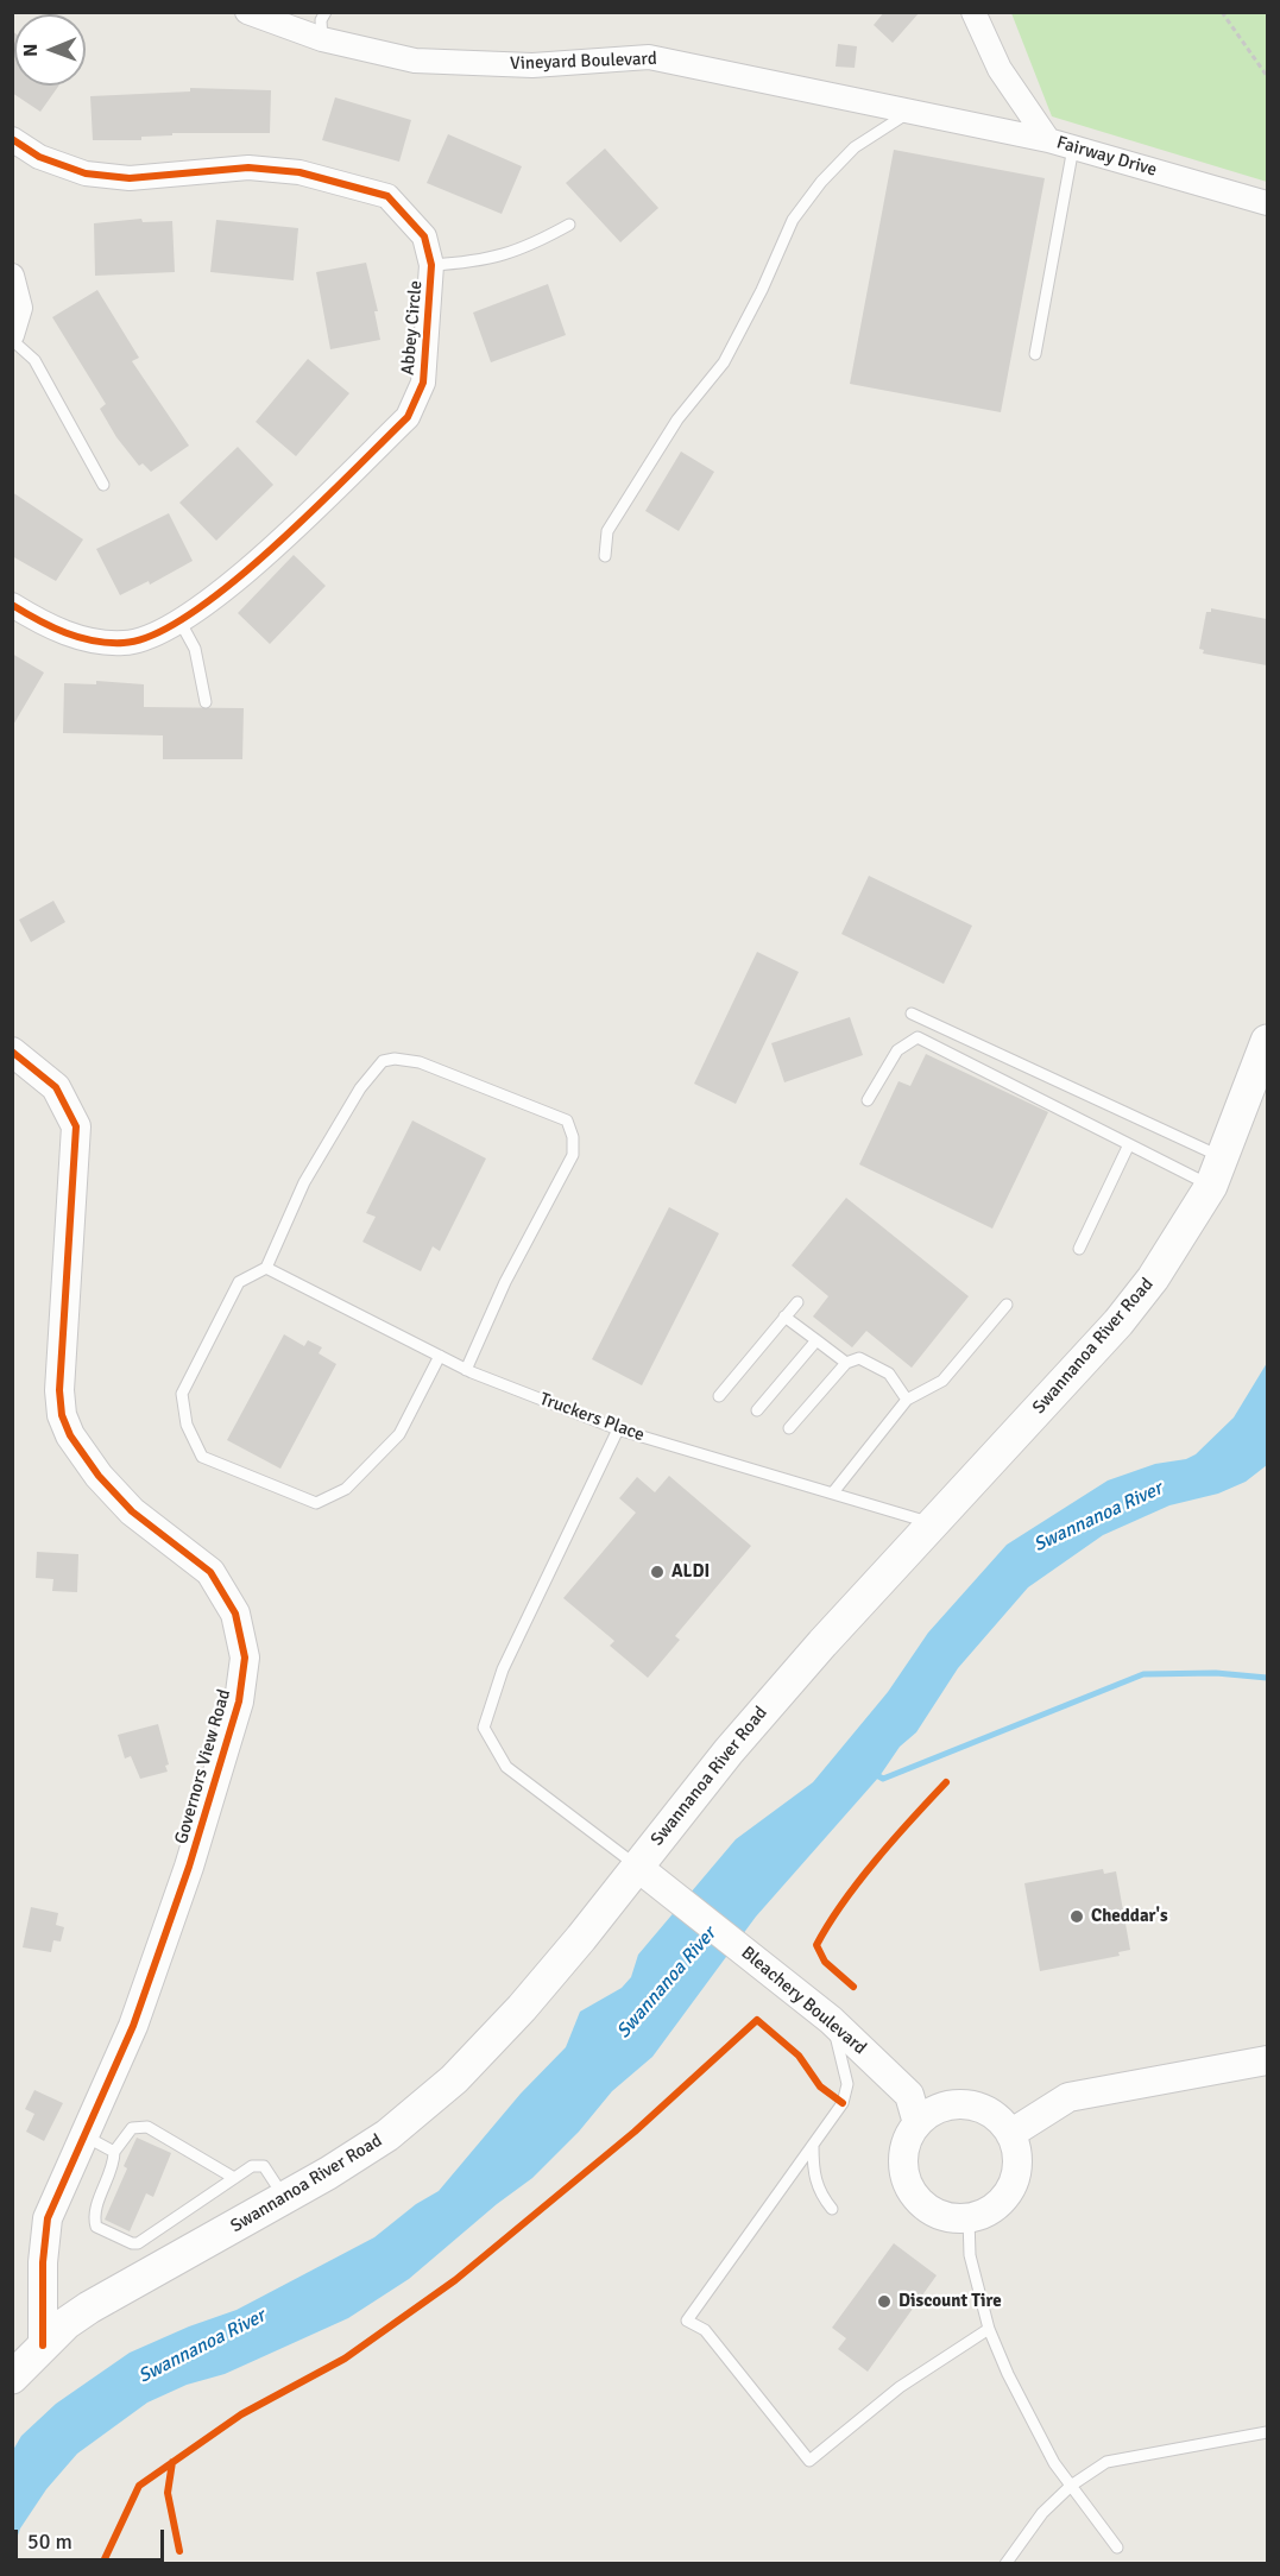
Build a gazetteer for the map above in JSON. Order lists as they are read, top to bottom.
{
  "streets": {
    "main road": ["Swannanoa River Road"],
    "street": [
      "Vineyard Boulevard",
      "Fairway Drive",
      "Abbey Circle",
      "Governors View Road",
      "Bleachery Boulevard"
    ],
    "lane": ["Truckers Place"]
  },
  "crossings": [
    ["Vineyard Boulevard", "Fairway Drive"],
    ["Swannanoa River Road", "Truckers Place"],
    ["Swannanoa River Road", "Governors View Road"],
    ["Swannanoa River Road", "Bleachery Boulevard"]
  ],
  "water": ["Swannanoa River"],
  "places": ["ALDI", "Cheddar's", "Discount Tire"],
  "scale_bar": "50 m",
  "north": "left"
}
